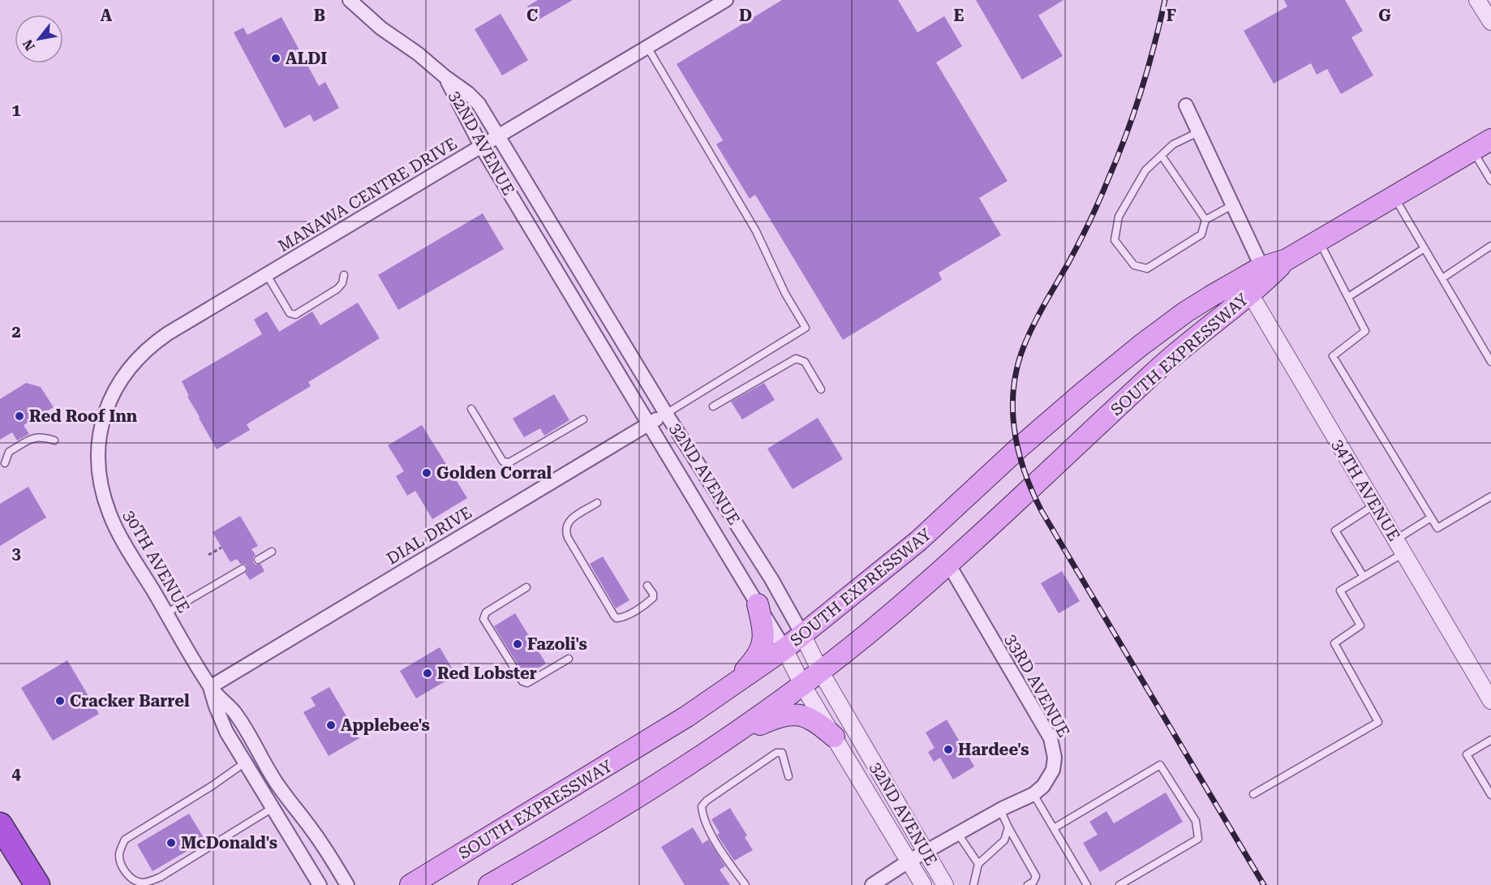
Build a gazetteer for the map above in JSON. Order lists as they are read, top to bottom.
{
  "streets": {
    "main road": ["SOUTH EXPRESSWAY"],
    "street": [
      "32ND AVENUE",
      "MANAWA CENTRE DRIVE",
      "34TH AVENUE",
      "DIAL DRIVE",
      "30TH AVENUE",
      "33RD AVENUE"
    ]
  },
  "crossings": [
    ["32ND AVENUE", "MANAWA CENTRE DRIVE"],
    ["32ND AVENUE", "SOUTH EXPRESSWAY"],
    ["32ND AVENUE", "DIAL DRIVE"],
    ["32ND AVENUE", "33RD AVENUE"],
    ["MANAWA CENTRE DRIVE", "30TH AVENUE"],
    ["SOUTH EXPRESSWAY", "34TH AVENUE"],
    ["SOUTH EXPRESSWAY", "33RD AVENUE"],
    ["DIAL DRIVE", "30TH AVENUE"]
  ],
  "places": [
    "ALDI",
    "Red Roof Inn",
    "Golden Corral",
    "Fazoli's",
    "Red Lobster",
    "Cracker Barrel",
    "Applebee's",
    "Hardee's",
    "McDonald's"
  ],
  "north": "bottom left",
  "grid": {
    "columns": [
      "A",
      "B",
      "C",
      "D",
      "E",
      "F",
      "G"
    ],
    "rows": [
      "1",
      "2",
      "3",
      "4"
    ]
  }
}
